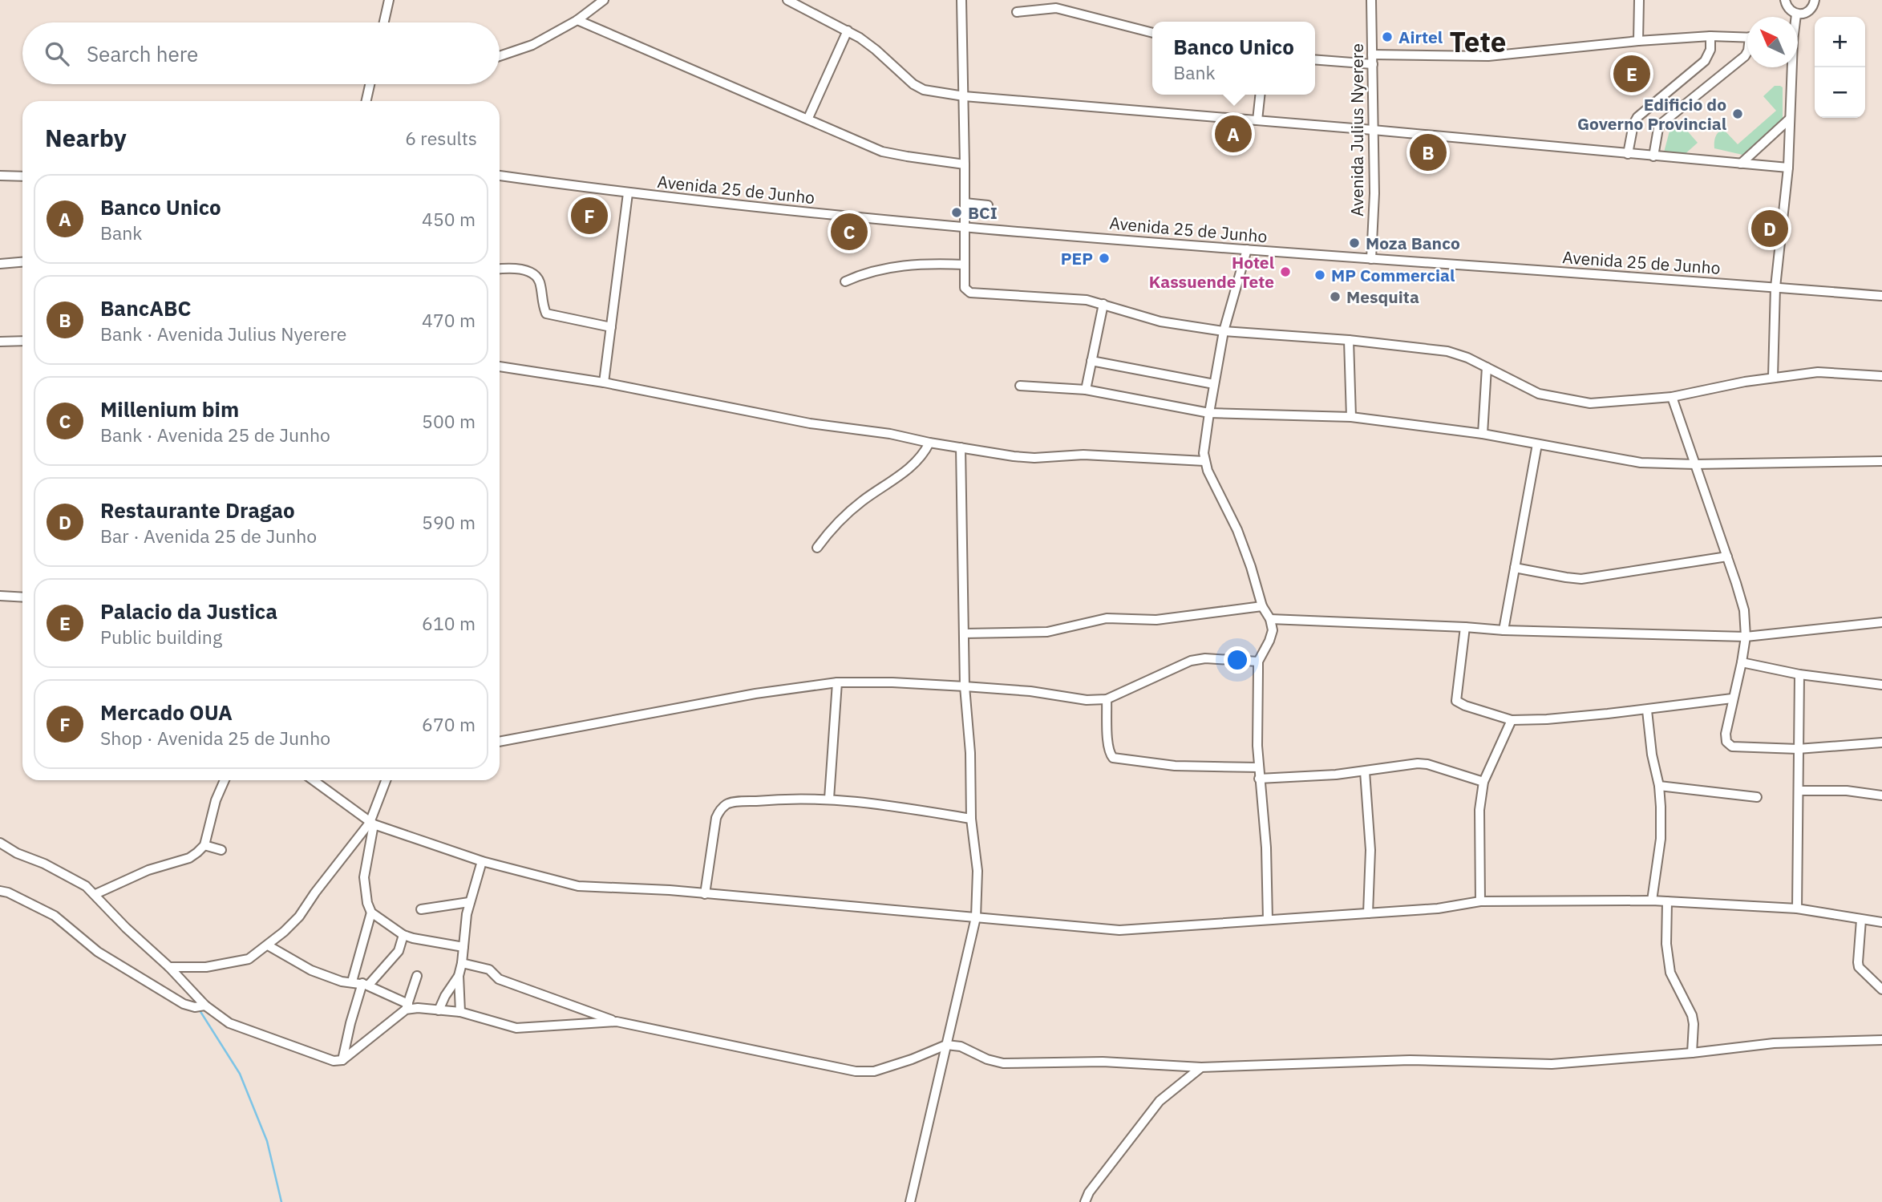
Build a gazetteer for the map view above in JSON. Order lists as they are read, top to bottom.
{
  "streets": {
    "street": ["Avenida Julius Nyerere", "Avenida 25 de Junho"]
  },
  "crossings": [
    ["Avenida Julius Nyerere", "Avenida 25 de Junho"]
  ],
  "districts": ["Tete"],
  "places": [
    "Airtel",
    "Edificio do Governo Provincial",
    "BCI",
    "Moza Banco",
    "PEP",
    "Hotel Kassuende Tete",
    "MP Commercial",
    "Mesquita"
  ],
  "north": "top left",
  "page": {
    "map_buttons": ["+", "−"],
    "popup": ["Banco Unico", "Bank"],
    "search": "Search here",
    "pins": [
      "E",
      "A",
      "B",
      "F",
      "D",
      "C"
    ],
    "heading": ["Nearby", "6 results"],
    "list": [
      {
        "mark": "A",
        "name": "Banco Unico",
        "note": "Bank",
        "value": "450 m"
      },
      {
        "mark": "B",
        "name": "BancABC",
        "note": "Bank · Avenida Julius Nyerere",
        "value": "470 m"
      },
      {
        "mark": "C",
        "name": "Millenium bim",
        "note": "Bank · Avenida 25 de Junho",
        "value": "500 m"
      },
      {
        "mark": "D",
        "name": "Restaurante Dragao",
        "note": "Bar · Avenida 25 de Junho",
        "value": "590 m"
      },
      {
        "mark": "E",
        "name": "Palacio da Justica",
        "note": "Public building",
        "value": "610 m"
      },
      {
        "mark": "F",
        "name": "Mercado OUA",
        "note": "Shop · Avenida 25 de Junho",
        "value": "670 m"
      }
    ]
  }
}
